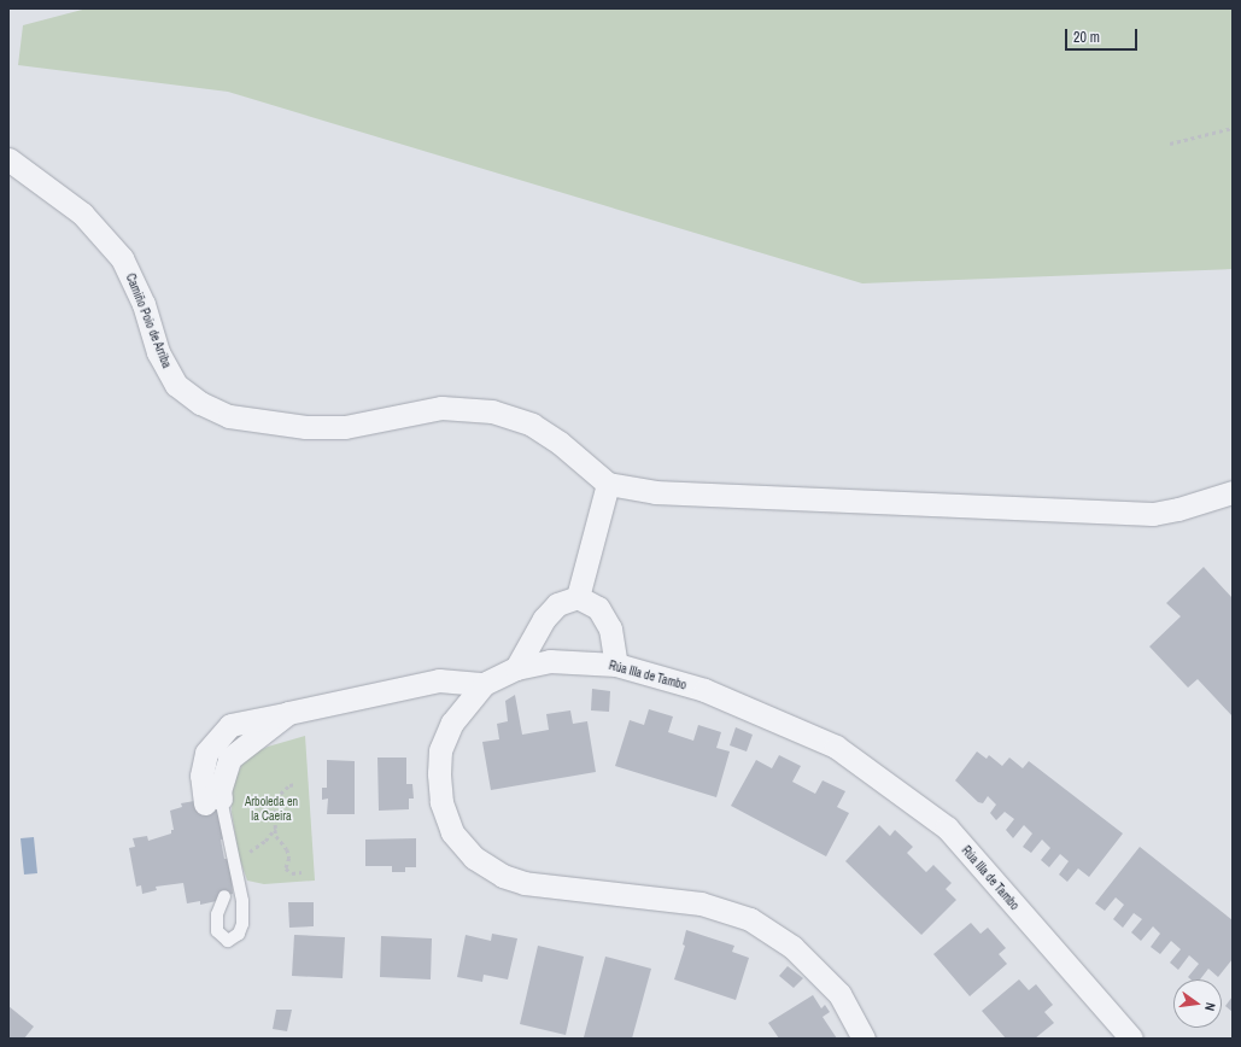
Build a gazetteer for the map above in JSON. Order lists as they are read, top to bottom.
{
  "streets": {
    "street": ["Camiño Poio de Arriba", "Rúa Illa de Tambo"]
  },
  "parks": ["Arboleda en la Caeira"],
  "scale_bar": "20 m",
  "north": "right"
}
